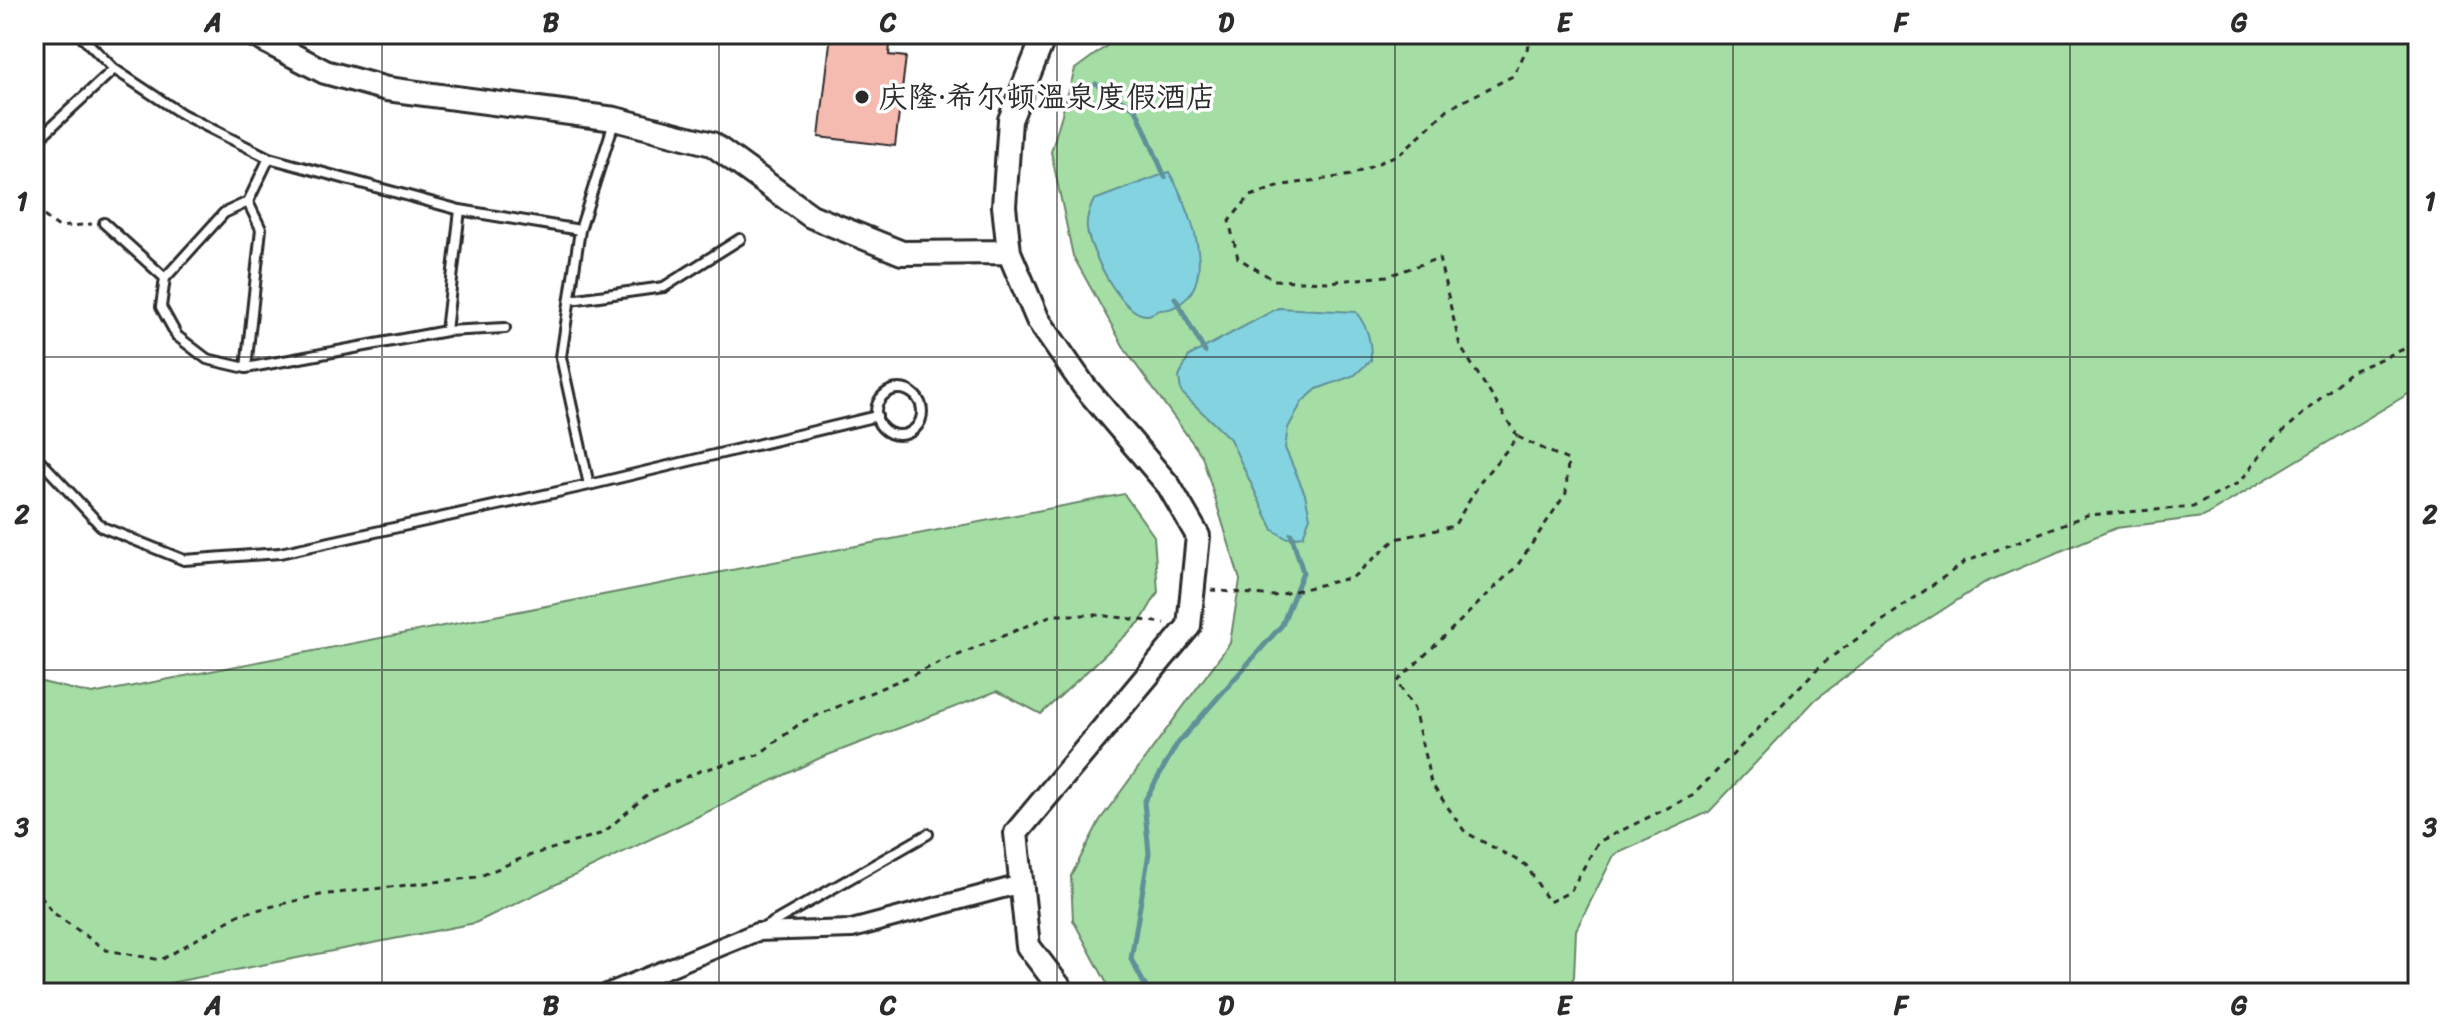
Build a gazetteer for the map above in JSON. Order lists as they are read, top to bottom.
{
  "places": ["庆隆·希尔顿温泉度假酒店"],
  "grid": {
    "columns": [
      "A",
      "B",
      "C",
      "D",
      "E",
      "F",
      "G"
    ],
    "rows": ["1", "2", "3"]
  }
}
